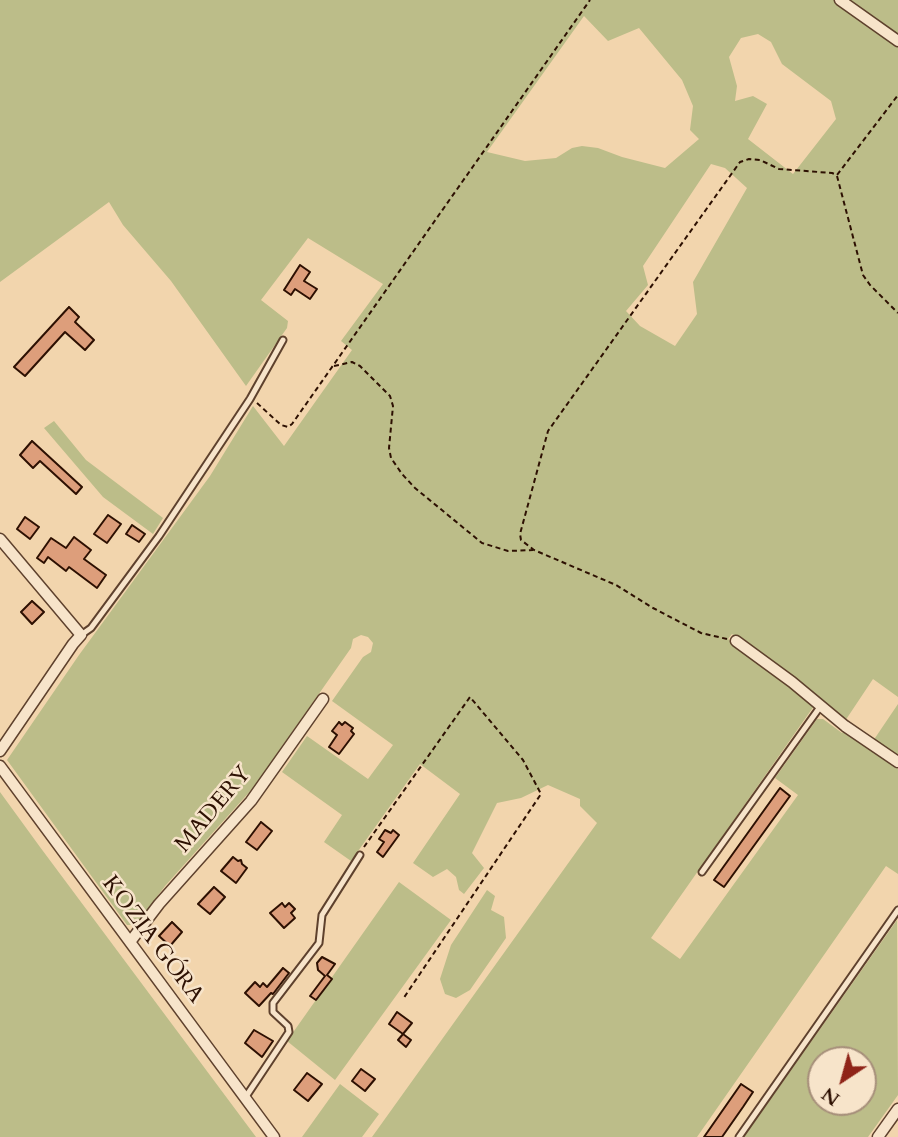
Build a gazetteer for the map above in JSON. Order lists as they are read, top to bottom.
{
  "streets": {
    "street": ["MADERY", "KOZIA GÓRA"]
  },
  "crossings": [
    ["MADERY", "KOZIA GÓRA"]
  ],
  "north": "bottom left"
}
